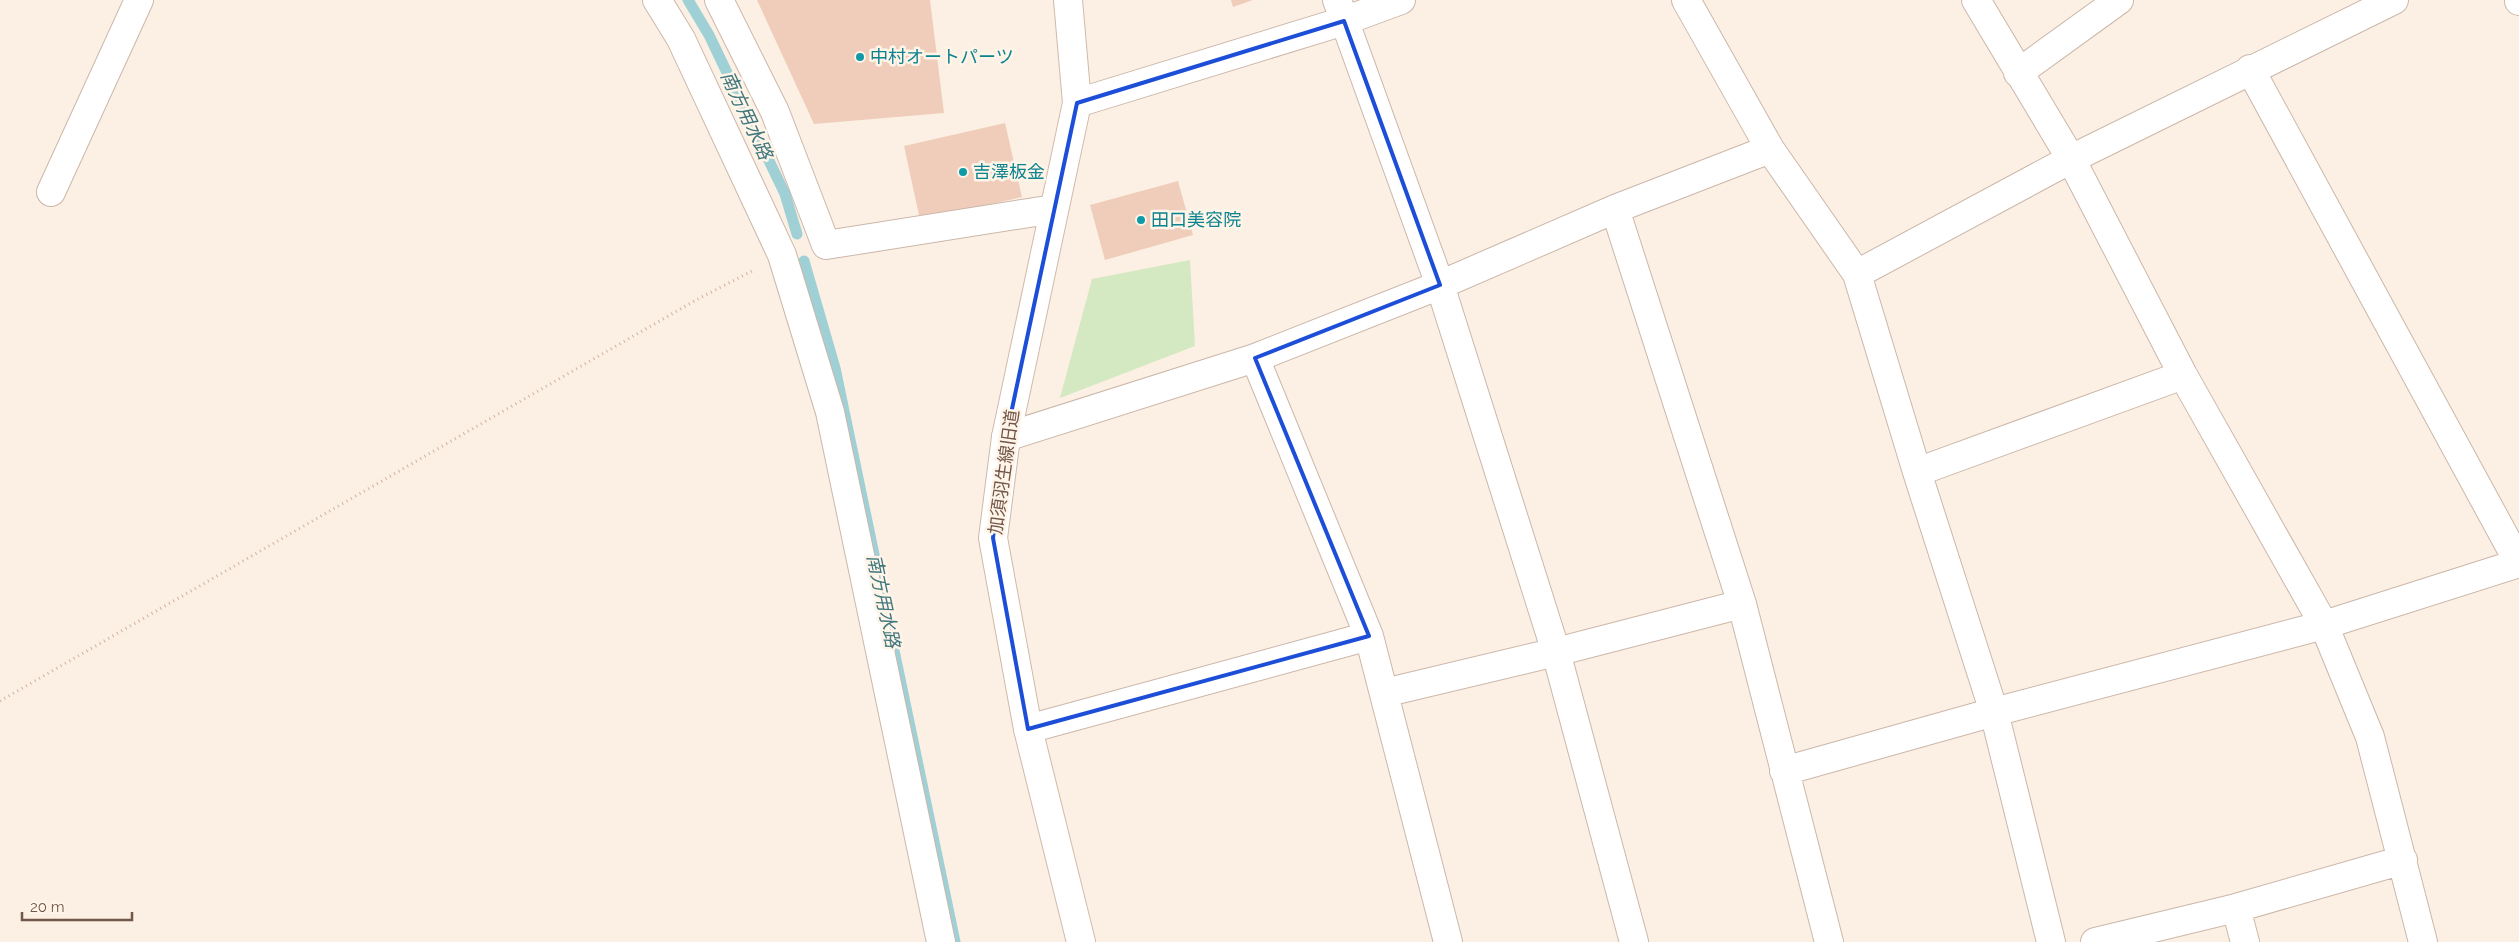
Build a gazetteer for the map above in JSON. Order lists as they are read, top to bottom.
{
  "streets": {
    "street": ["加須羽生線旧道"]
  },
  "water": ["南方用水路"],
  "places": ["中村オートパーツ", "吉澤板金", "田口美容院"],
  "scale_bar": "20 m"
}
